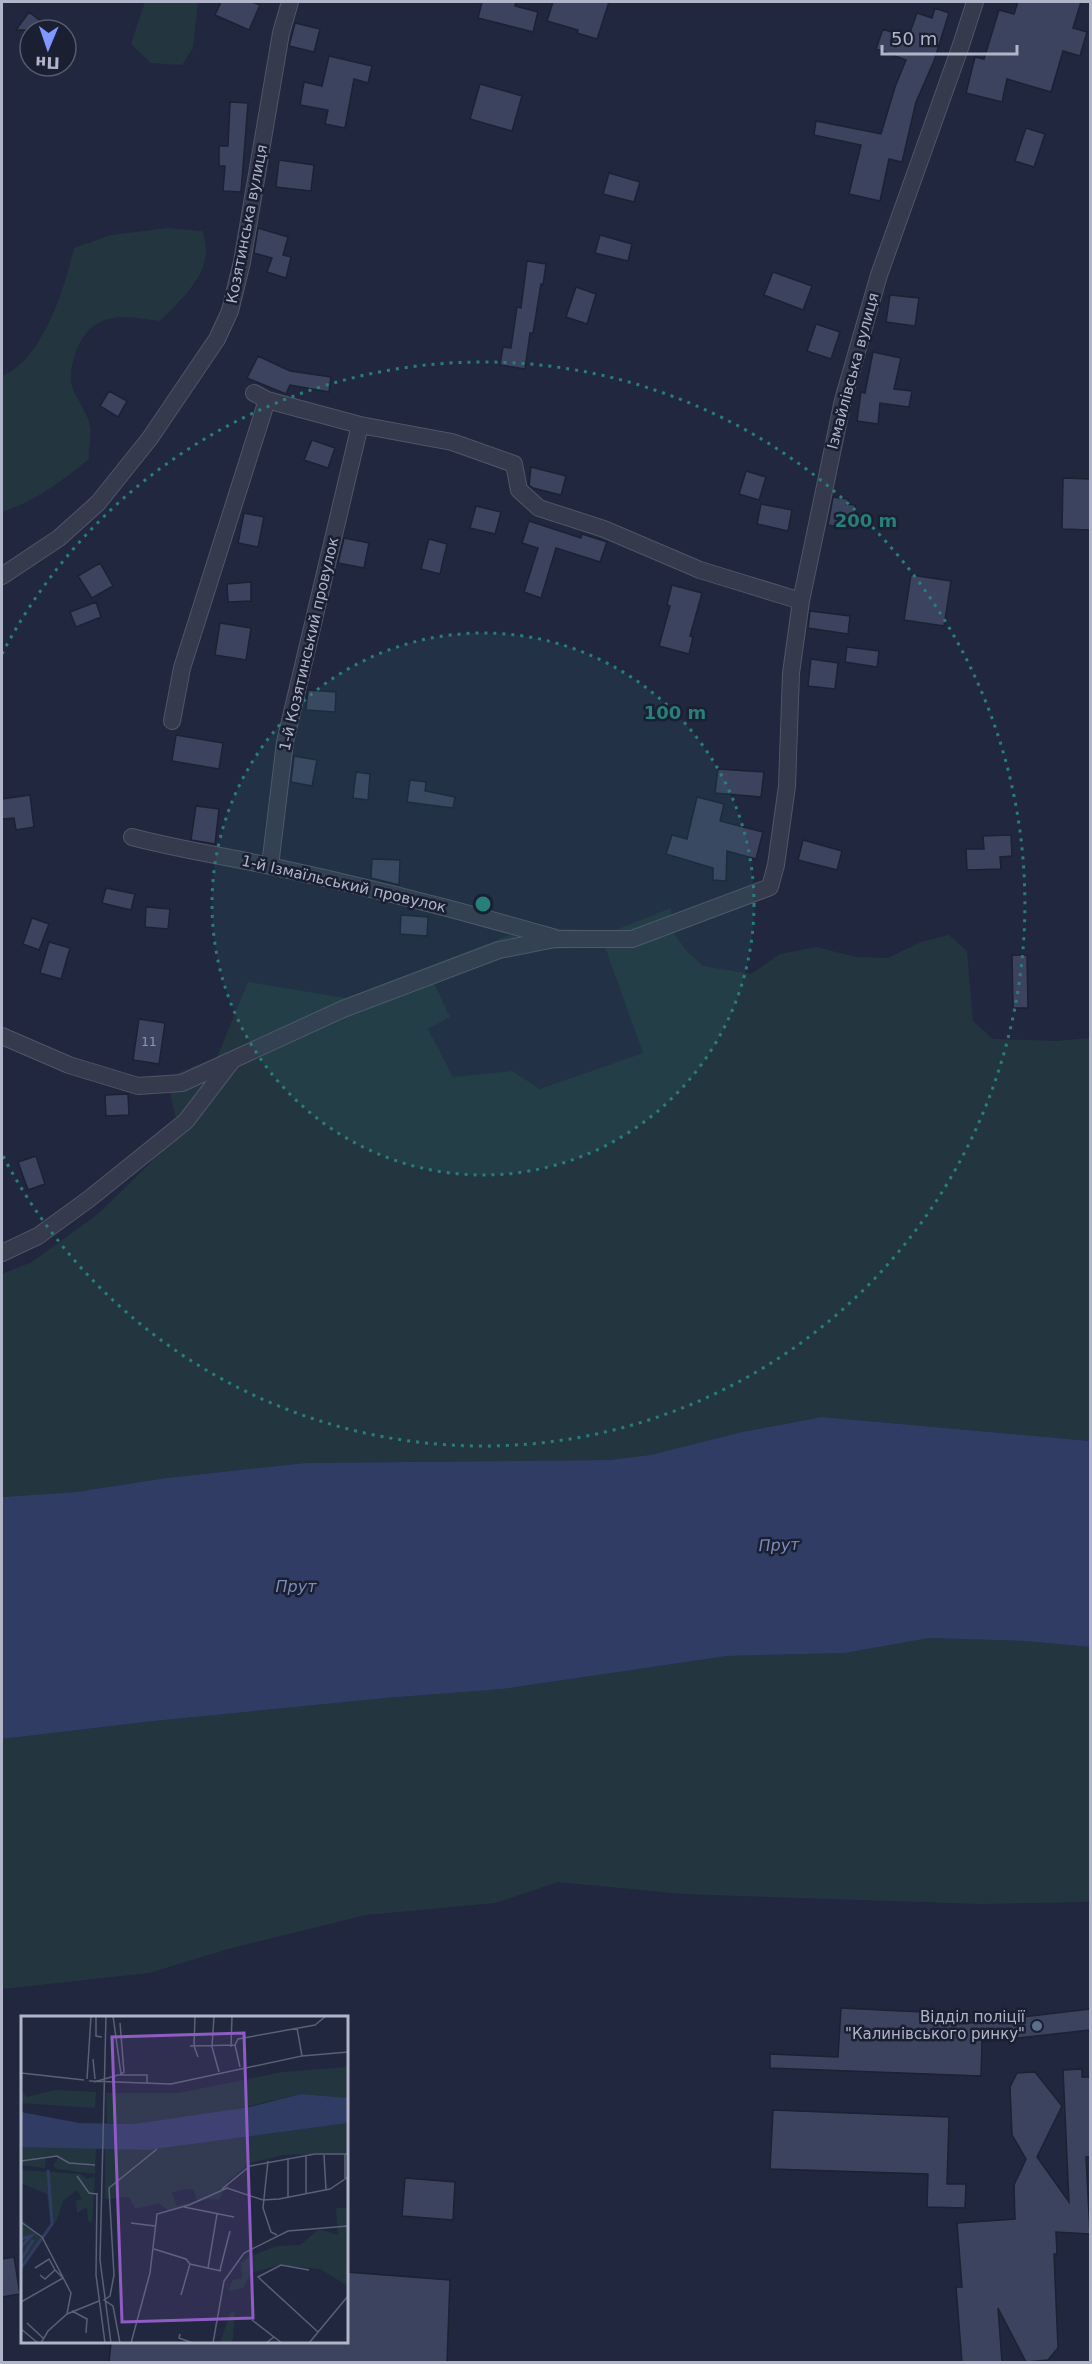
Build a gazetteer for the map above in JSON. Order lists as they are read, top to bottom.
{
  "streets": {
    "street": [
      "Козятинська вулиця",
      "Ізмайлівська вулиця",
      "1-й Козятинський провулок",
      "1-й Ізмаїльський провулок"
    ]
  },
  "crossings": [
    ["Ізмайлівська вулиця", "1-й Ізмаїльський провулок"],
    ["1-й Козятинський провулок", "1-й Ізмаїльський провулок"]
  ],
  "water": ["Прут"],
  "places": ["Відділ поліції \"Калинівського ринку\""],
  "house_numbers": ["11"],
  "scale_bar": "50 m",
  "north": "bottom",
  "rings": ["200 m", "100 m"]
}
